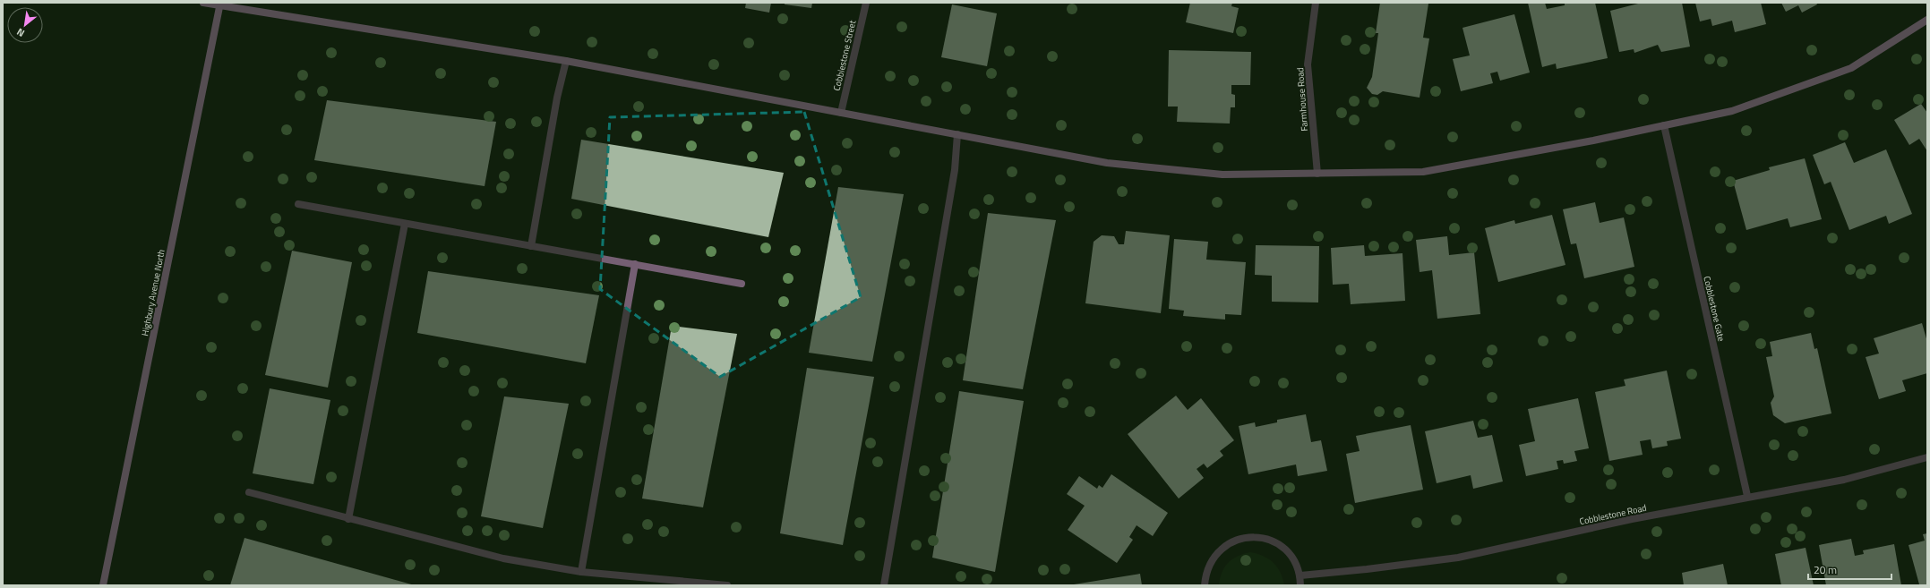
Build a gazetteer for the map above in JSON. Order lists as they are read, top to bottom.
{
  "streets": {
    "street": [
      "Cobblestone Street",
      "Farmhouse Road",
      "Highbury Avenue North",
      "Cobblestone Gate",
      "Cobblestone Road"
    ]
  },
  "crossings": [
    ["Cobblestone Gate", "Cobblestone Road"]
  ],
  "scale_bar": "20 m",
  "north": "bottom left"
}
